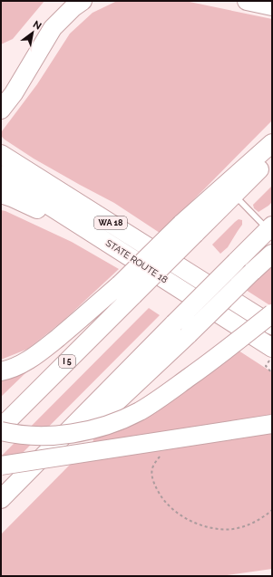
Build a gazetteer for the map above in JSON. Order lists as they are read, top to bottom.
{
  "streets": {
    "highway": ["WA 18", "STATE ROUTE 18", "I 5"]
  },
  "north": "top right"
}
